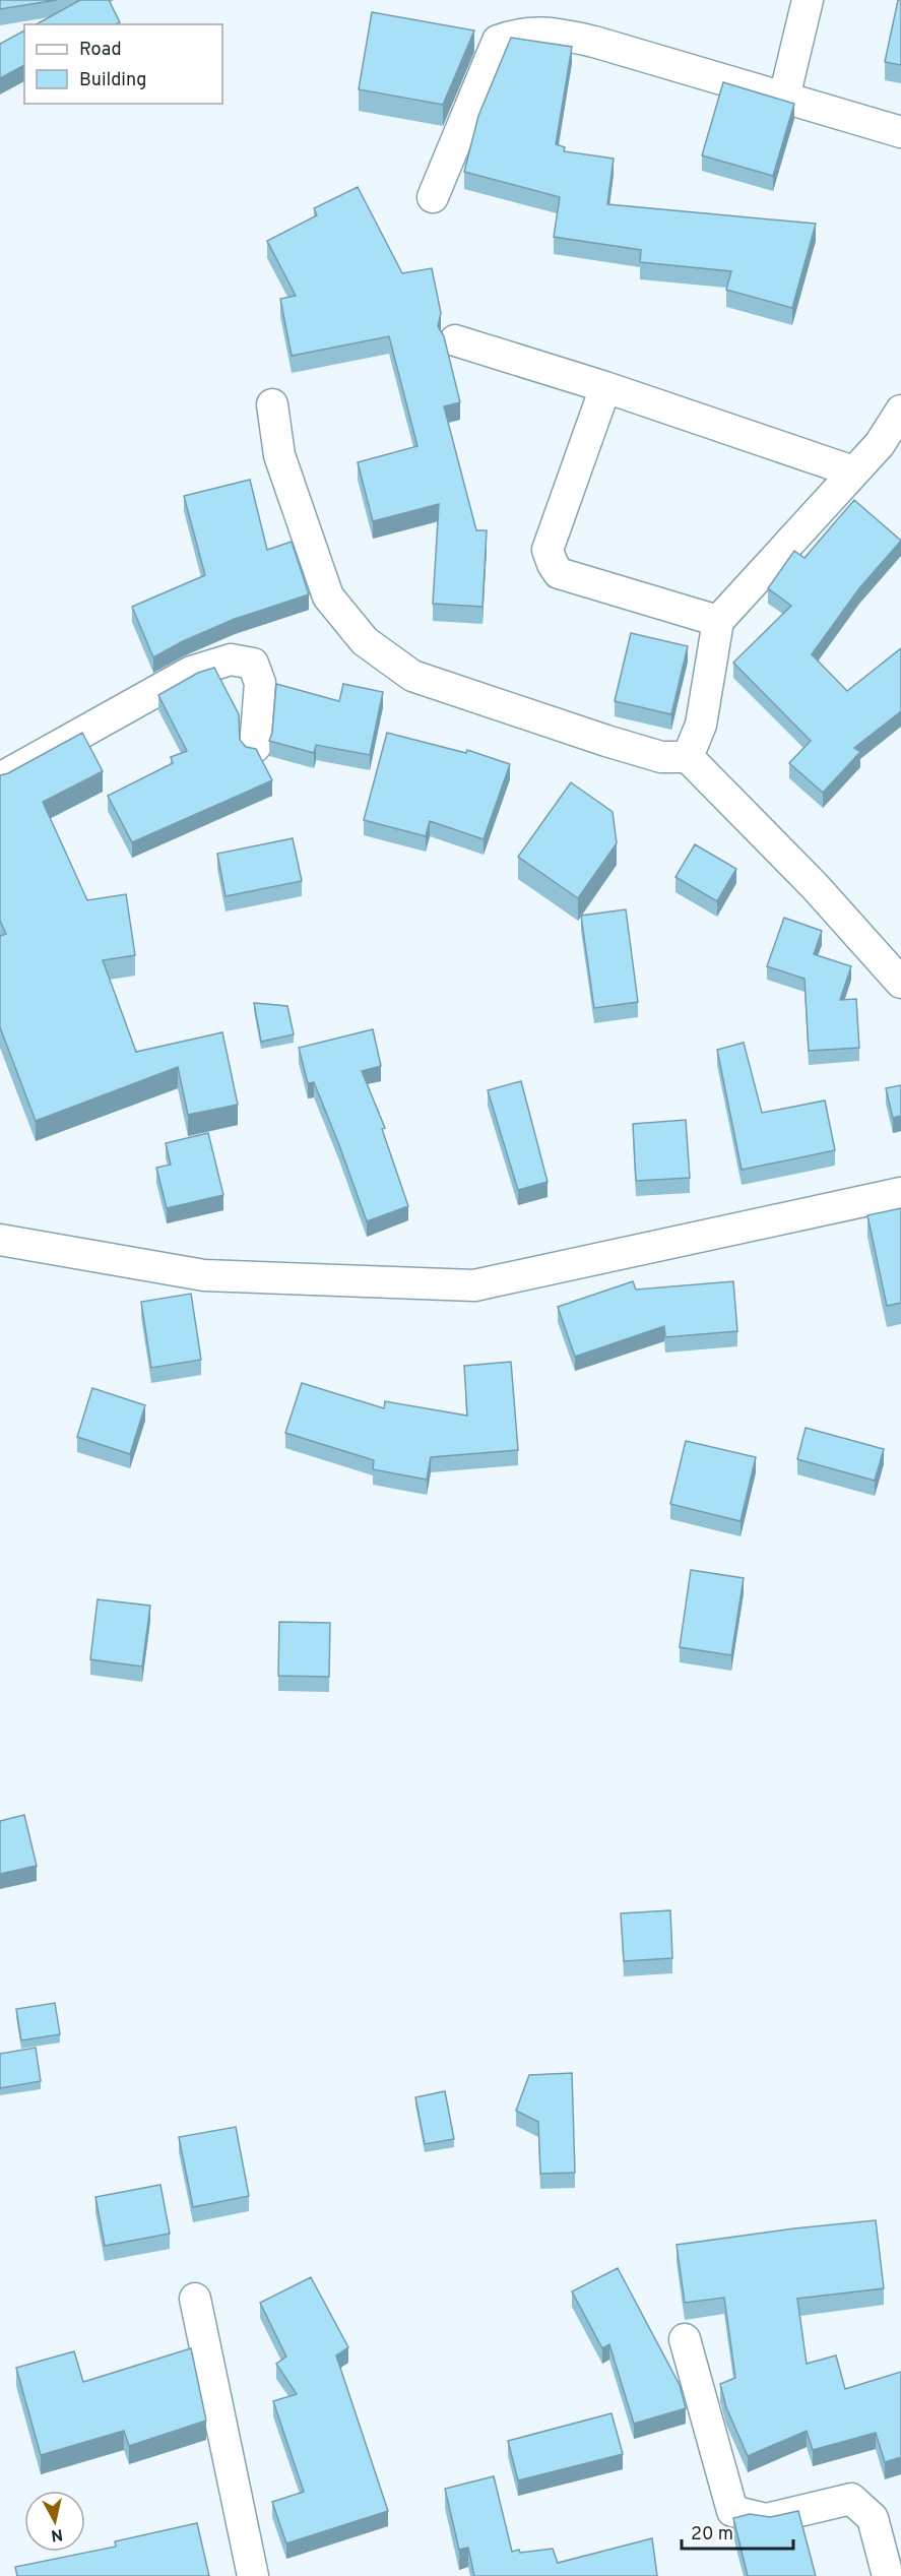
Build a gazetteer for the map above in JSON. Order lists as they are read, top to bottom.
{
  "legend": ["Road", "Building"],
  "scale_bar": "20 m",
  "north": "bottom"
}
